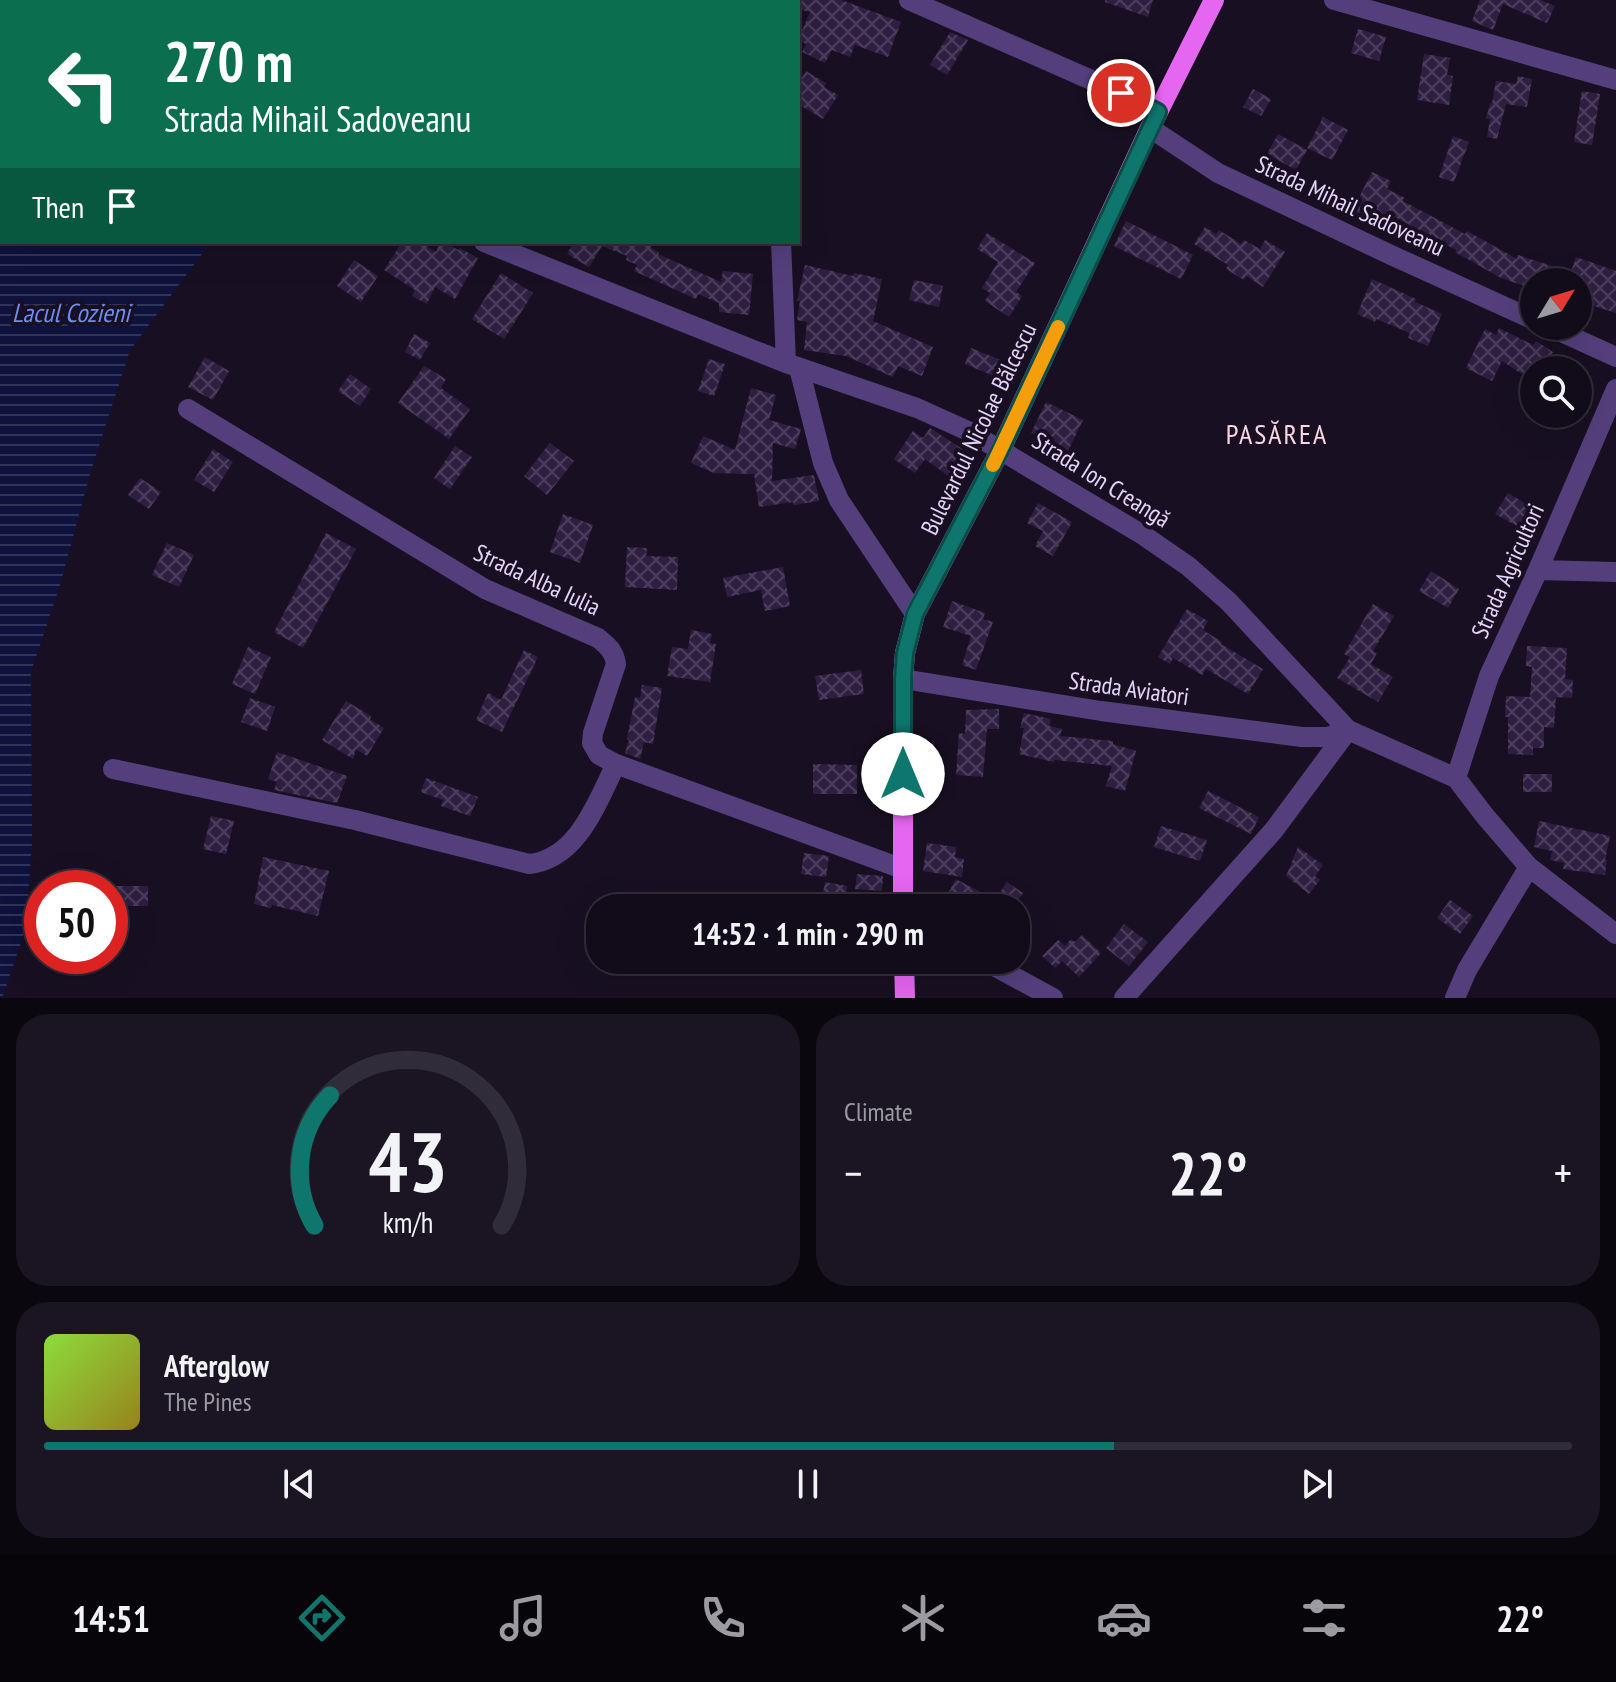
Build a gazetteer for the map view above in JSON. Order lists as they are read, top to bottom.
{
  "streets": {
    "main road": ["Bulevardul Nicolae Bălcescu"],
    "street": [
      "Strada Mihail Sadoveanu",
      "Strada Ion Creangă",
      "Strada Agricultori",
      "Strada Alba Iulia",
      "Strada Aviatori"
    ]
  },
  "crossings": [
    ["Strada Mihail Sadoveanu", "Bulevardul Nicolae Bălcescu"],
    ["Bulevardul Nicolae Bălcescu", "Strada Ion Creangă"],
    ["Bulevardul Nicolae Bălcescu", "Strada Alba Iulia"],
    ["Bulevardul Nicolae Bălcescu", "Strada Aviatori"],
    ["Strada Ion Creangă", "Strada Agricultori"],
    ["Strada Ion Creangă", "Strada Aviatori"]
  ],
  "districts": ["PASĂREA"],
  "water": ["Lacul Cozieni"],
  "north": "top right",
  "page": {
    "turn": ["270 m", "Strada Mihail Sadoveanu"],
    "then": "Then",
    "limit": "50",
    "trip": "14:52 · 1 min · 290 m",
    "tile": "Climate",
    "heat": ["−", "22°", "+"],
    "song": ["Afterglow", "The Pines"],
    "tabs": ["14:51", "22°"],
    "gauge": ["43", "km/h"]
  }
}
